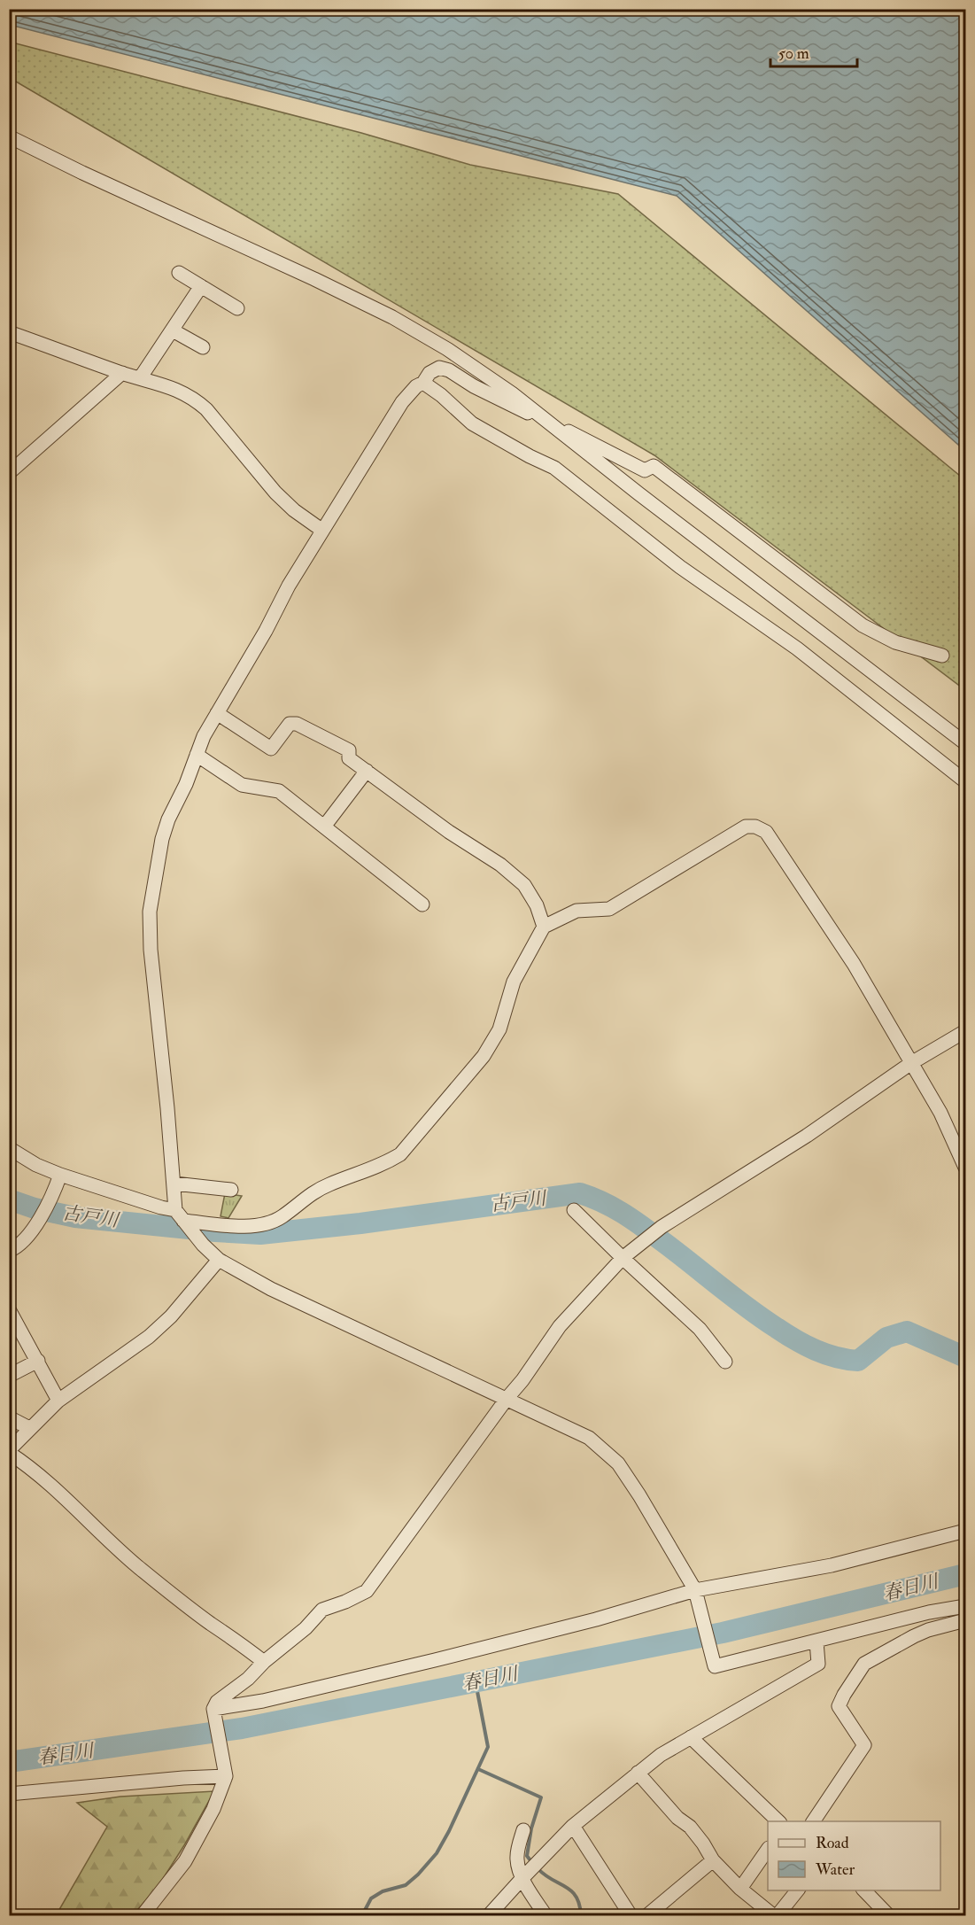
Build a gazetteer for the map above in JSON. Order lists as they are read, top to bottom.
{
  "water": ["古戸川", "春日川"],
  "legend": ["Road", "Water"],
  "scale_bar": "50 m"
}
